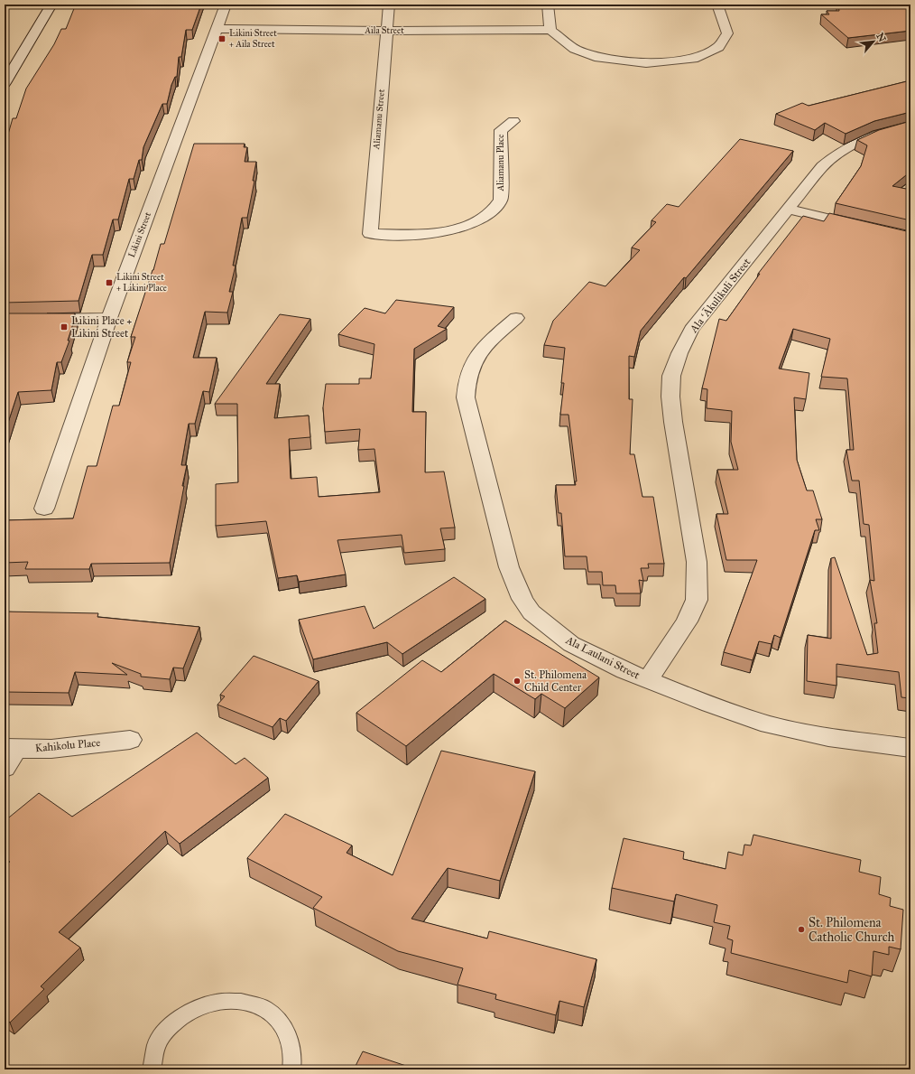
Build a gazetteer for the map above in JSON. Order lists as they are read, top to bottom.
{
  "streets": {
    "street": [
      "Aila Street",
      "Aliamanu Street",
      "Aliamanu Place",
      "Likini Street",
      "Ala ʻĀkulikuli Street",
      "Ala Laulani Street",
      "Kahikolu Place"
    ]
  },
  "crossings": [
    ["Aila Street", "Aliamanu Street"],
    ["Aila Street", "Likini Street"],
    ["Aliamanu Street", "Aliamanu Place"],
    ["Ala ʻĀkulikuli Street", "Ala Laulani Street"]
  ],
  "places": {
    "transit": ["Likini Street + Aila Street", "Likini Street + Likini Place", "Likini Place + Likini Street"],
    "other": ["St. Philomena Child Center", "St. Philomena Catholic Church"]
  },
  "north": "top right"
}
